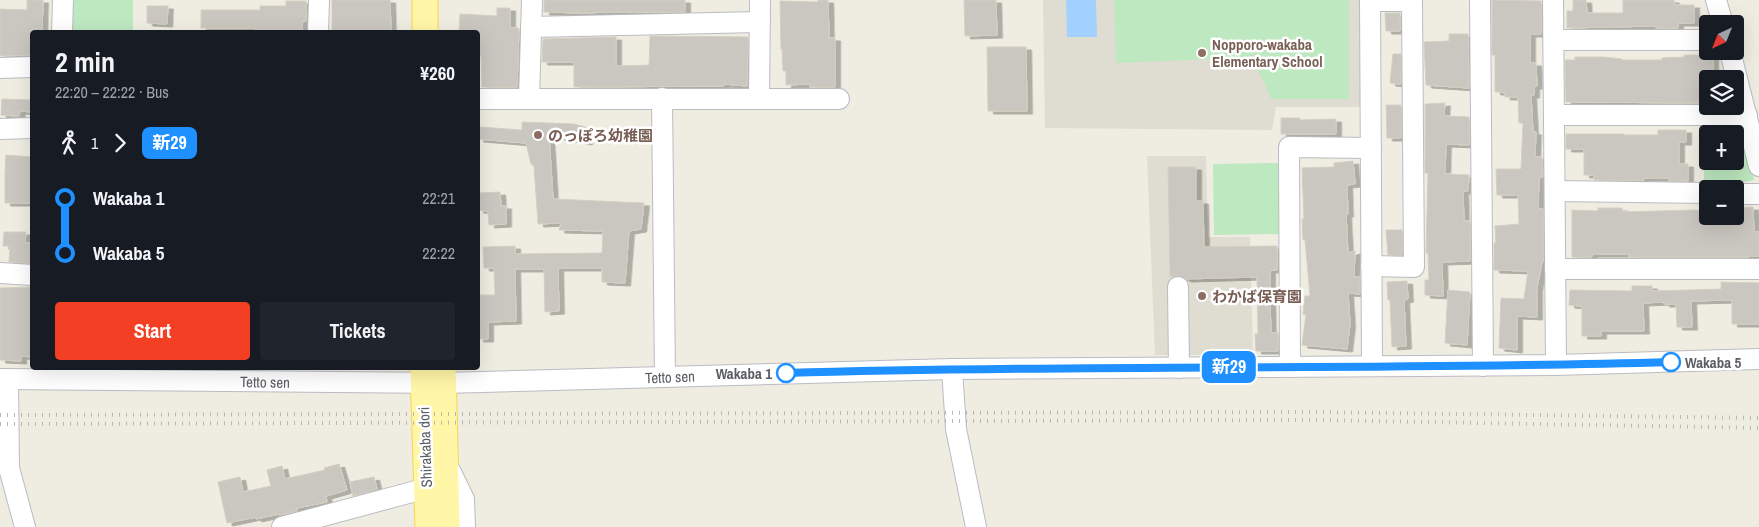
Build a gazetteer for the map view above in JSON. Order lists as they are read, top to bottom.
{
  "streets": {
    "main road": ["Shirakaba dori"],
    "street": ["Tetto sen"]
  },
  "crossings": [
    ["Tetto sen", "Shirakaba dori"]
  ],
  "places": [
    "Nopporo-wakaba Elementary School",
    "のっぽろ幼稚園",
    "わかば保育園",
    "Wakaba 5",
    "Wakaba 1"
  ],
  "lines": ["bus line 新29"],
  "north": "bottom left",
  "page": {
    "on_map": "新29",
    "map_buttons": ["+", "−"],
    "heading": ["2 min", "22:20 – 22:22 · Bus", "¥260"],
    "legs": ["1", "新29"],
    "list": [
      {
        "name": "Wakaba 1",
        "value": "22:21"
      },
      {
        "name": "Wakaba 5",
        "value": "22:22"
      }
    ],
    "buttons": ["Start", "Tickets"]
  }
}
